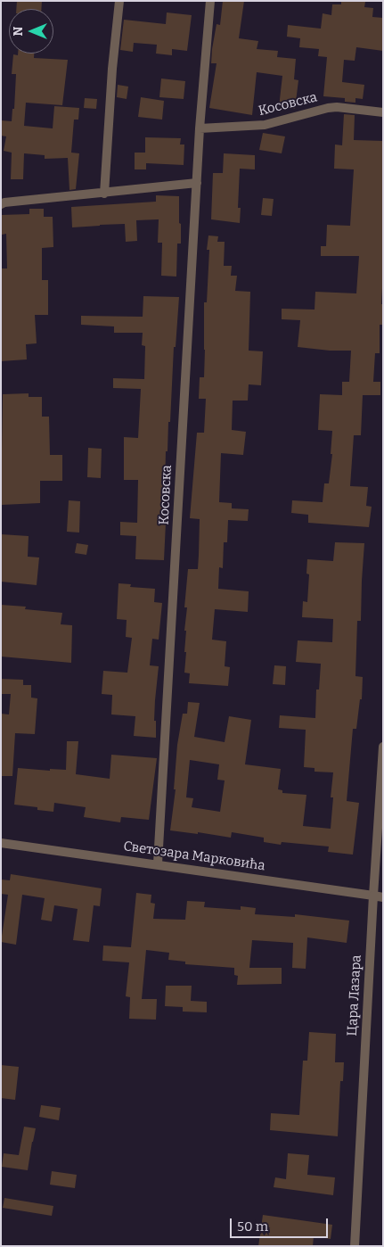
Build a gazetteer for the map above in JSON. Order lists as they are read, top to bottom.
{
  "streets": {
    "street": ["Косовска", "Светозара Марковића", "Цара Лазара"]
  },
  "crossings": [
    ["Косовска", "Светозара Марковића"],
    ["Светозара Марковића", "Цара Лазара"]
  ],
  "scale_bar": "50 m",
  "north": "left"
}
